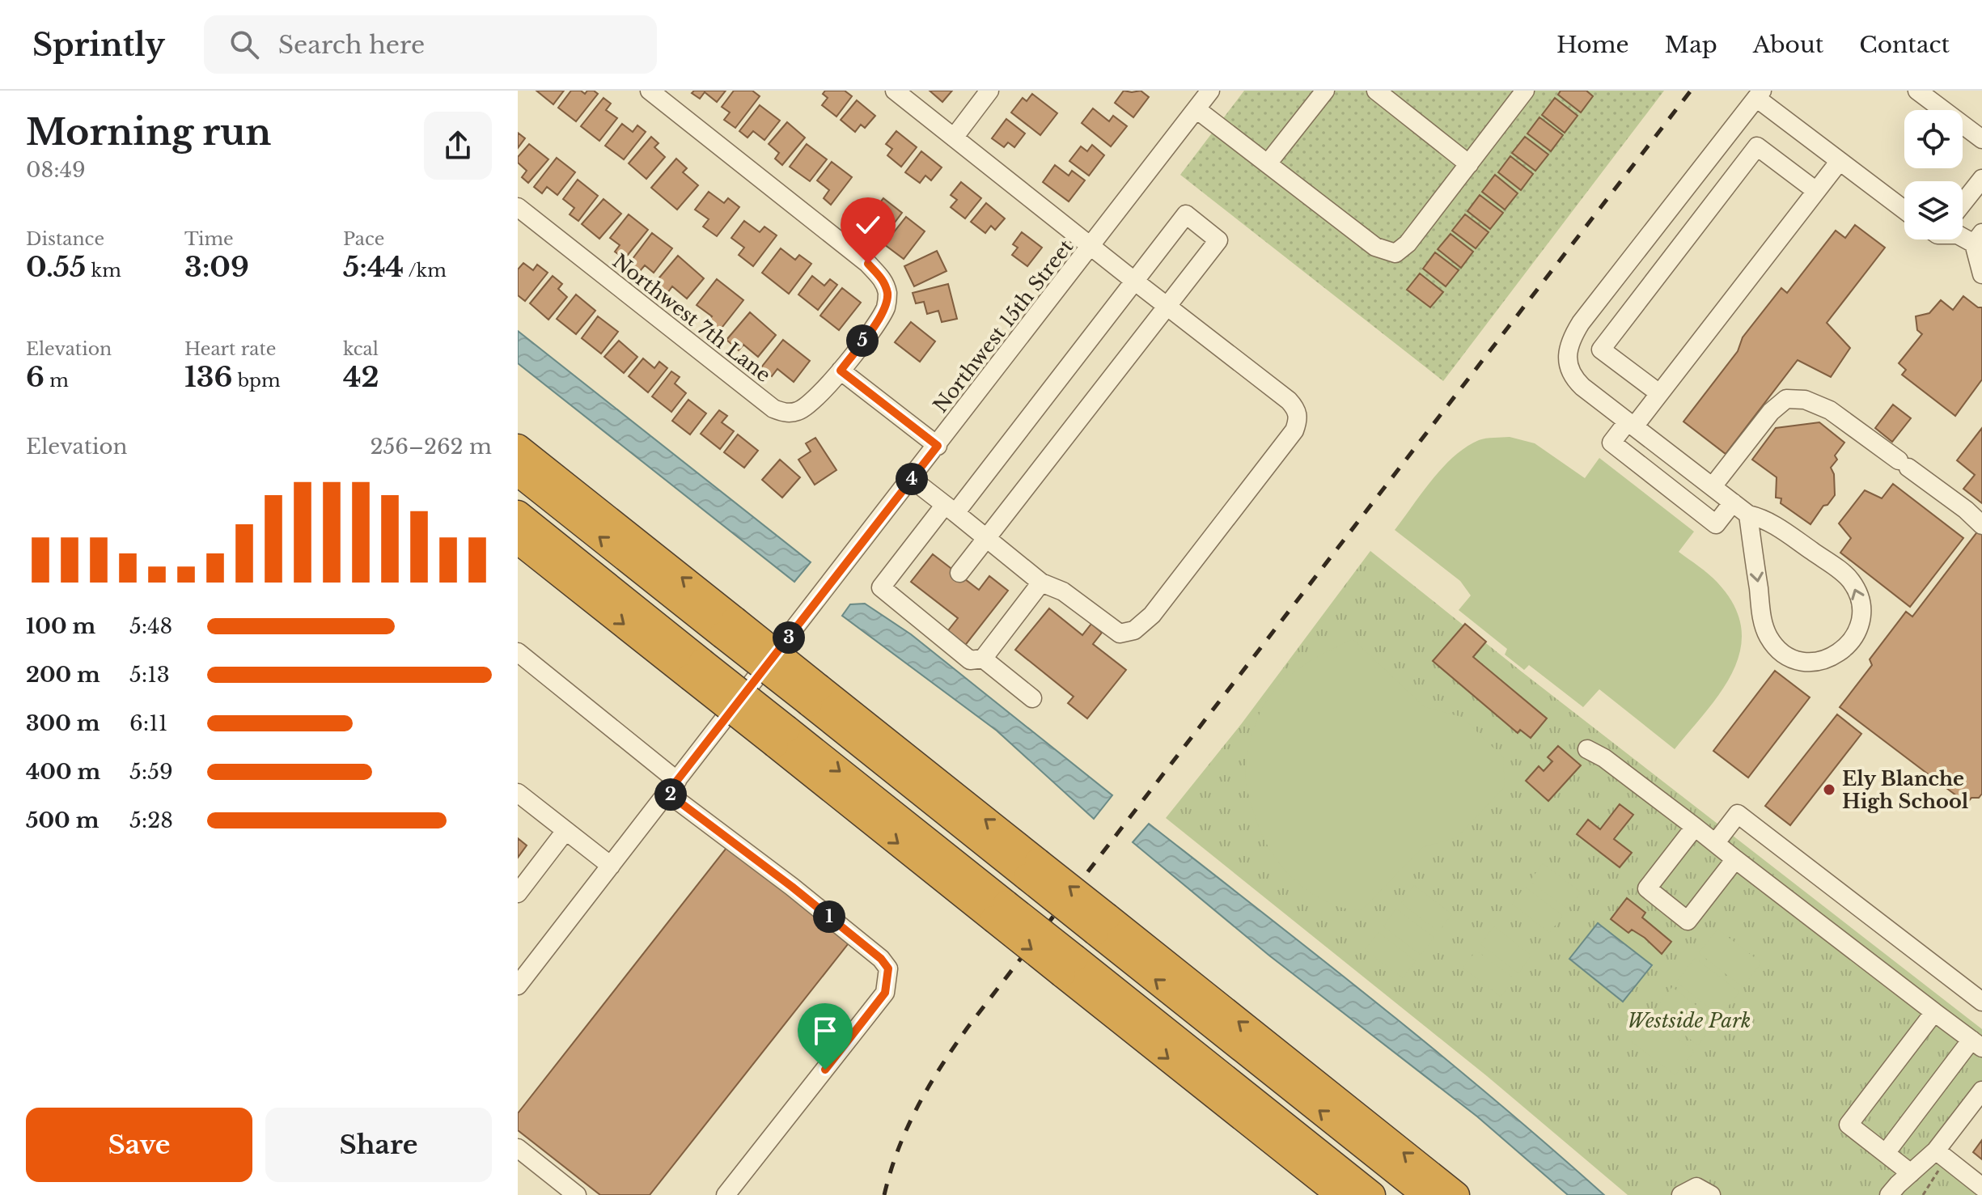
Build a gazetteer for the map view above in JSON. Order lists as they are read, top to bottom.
{
  "streets": {
    "street": ["Northwest 7th Lane", "Northwest 15th Street"]
  },
  "parks": ["Westside Park"],
  "places": ["Ely Blanche High School"],
  "page": {
    "header": "Sprintly",
    "search": "Search here",
    "nav": [
      "Home",
      "Map",
      "About",
      "Contact"
    ],
    "heading": ["Morning run", "08:49"],
    "stats": [
      ["Distance", "0.55 km"],
      ["Time", "3:09"],
      ["Pace", "5:44 /km"],
      ["Elevation", "6 m"],
      ["Heart rate", "136 bpm"],
      ["kcal", "42"]
    ],
    "pins": [
      "5",
      "4",
      "3",
      "2",
      "1"
    ],
    "chart": ["Elevation", "256–262 m"],
    "list": [
      {
        "name": "100 m",
        "note": "5:48"
      },
      {
        "name": "200 m",
        "note": "5:13"
      },
      {
        "name": "300 m",
        "note": "6:11"
      },
      {
        "name": "400 m",
        "note": "5:59"
      },
      {
        "name": "500 m",
        "note": "5:28"
      }
    ],
    "buttons": ["Save", "Share"]
  }
}
